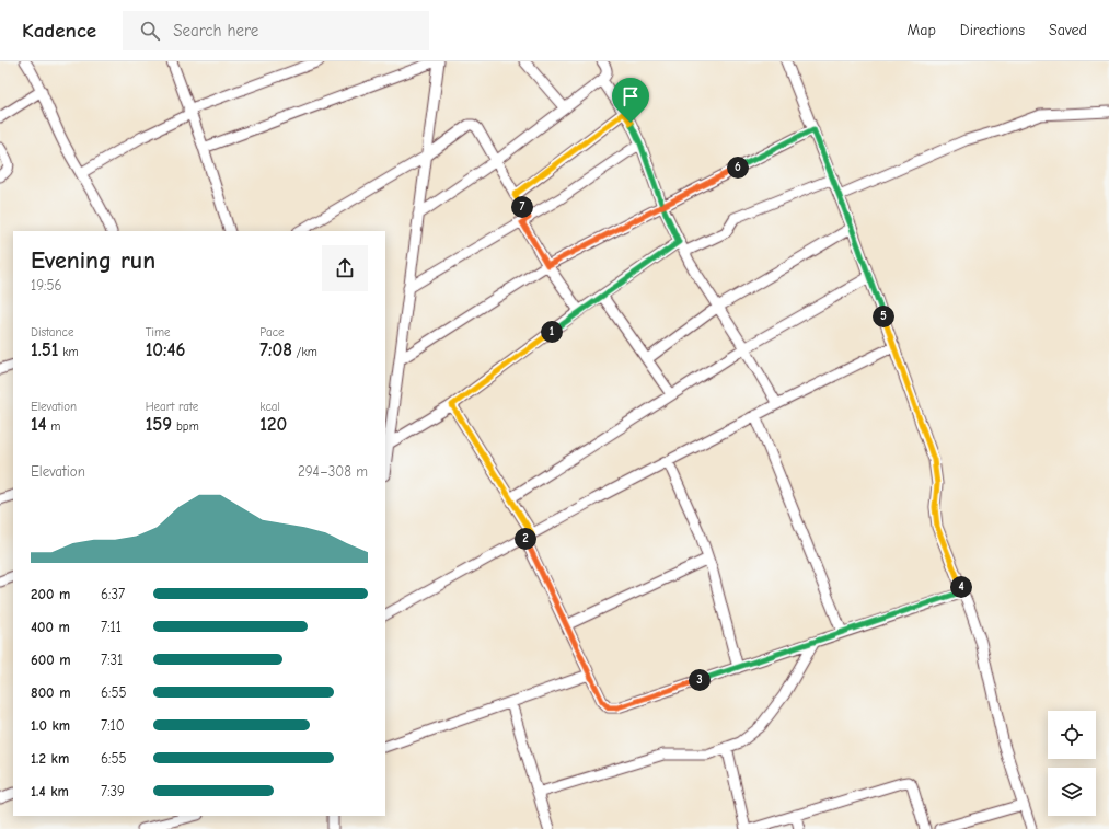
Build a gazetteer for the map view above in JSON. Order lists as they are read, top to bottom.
{
  "page": {
    "header": "Kadence",
    "search": "Search here",
    "nav": ["Map", "Directions", "Saved"],
    "pins": [
      "6",
      "7",
      "5",
      "1",
      "2",
      "4",
      "3"
    ],
    "heading": ["Evening run", "19:56"],
    "stats": [
      ["Distance", "1.51 km"],
      ["Time", "10:46"],
      ["Pace", "7:08 /km"],
      ["Elevation", "14 m"],
      ["Heart rate", "159 bpm"],
      ["kcal", "120"]
    ],
    "chart": ["Elevation", "294–308 m"],
    "list": [
      {
        "name": "200 m",
        "note": "6:37"
      },
      {
        "name": "400 m",
        "note": "7:11"
      },
      {
        "name": "600 m",
        "note": "7:31"
      },
      {
        "name": "800 m",
        "note": "6:55"
      },
      {
        "name": "1.0 km",
        "note": "7:10"
      },
      {
        "name": "1.2 km",
        "note": "6:55"
      },
      {
        "name": "1.4 km",
        "note": "7:39"
      }
    ]
  }
}
